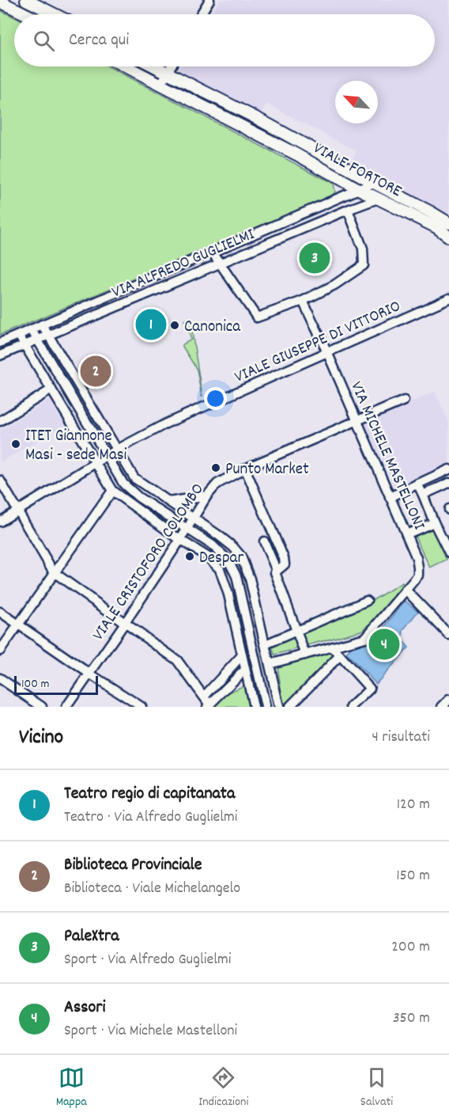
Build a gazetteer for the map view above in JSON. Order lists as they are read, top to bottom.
{
  "streets": {
    "main road": ["VIALE FORTORE"],
    "street": [
      "VIA ALFREDO GUGLIELMI",
      "VIALE GIUSEPPE DI VITTORIO",
      "VIA MICHELE MASTELLONI",
      "VIALE CRISTOFORO COLOMBO"
    ]
  },
  "crossings": [
    ["VIALE FORTORE", "VIA ALFREDO GUGLIELMI"],
    ["VIALE GIUSEPPE DI VITTORIO", "VIA MICHELE MASTELLONI"],
    ["VIA MICHELE MASTELLONI", "VIALE CRISTOFORO COLOMBO"]
  ],
  "places": [
    "Canonica",
    "ITET Giannone Masi - sede Masi",
    "Punto Market",
    "Despar"
  ],
  "scale_bar": "100 m",
  "north": "top left",
  "page": {
    "search": "Cerca qui",
    "pins": [
      "3",
      "1",
      "2",
      "4"
    ],
    "scale": "100 m",
    "heading": ["Vicino", "4 risultati"],
    "list": [
      {
        "mark": "1",
        "name": "Teatro regio di capitanata",
        "note": "Teatro · Via Alfredo Guglielmi",
        "value": "120 m"
      },
      {
        "mark": "2",
        "name": "Biblioteca Provinciale",
        "note": "Biblioteca · Viale Michelangelo",
        "value": "150 m"
      },
      {
        "mark": "3",
        "name": "PaleXtra",
        "note": "Sport · Via Alfredo Guglielmi",
        "value": "200 m"
      },
      {
        "mark": "4",
        "name": "Assori",
        "note": "Sport · Via Michele Mastelloni",
        "value": "350 m"
      }
    ],
    "nav": ["Mappa", "Indicazioni", "Salvati"]
  }
}
